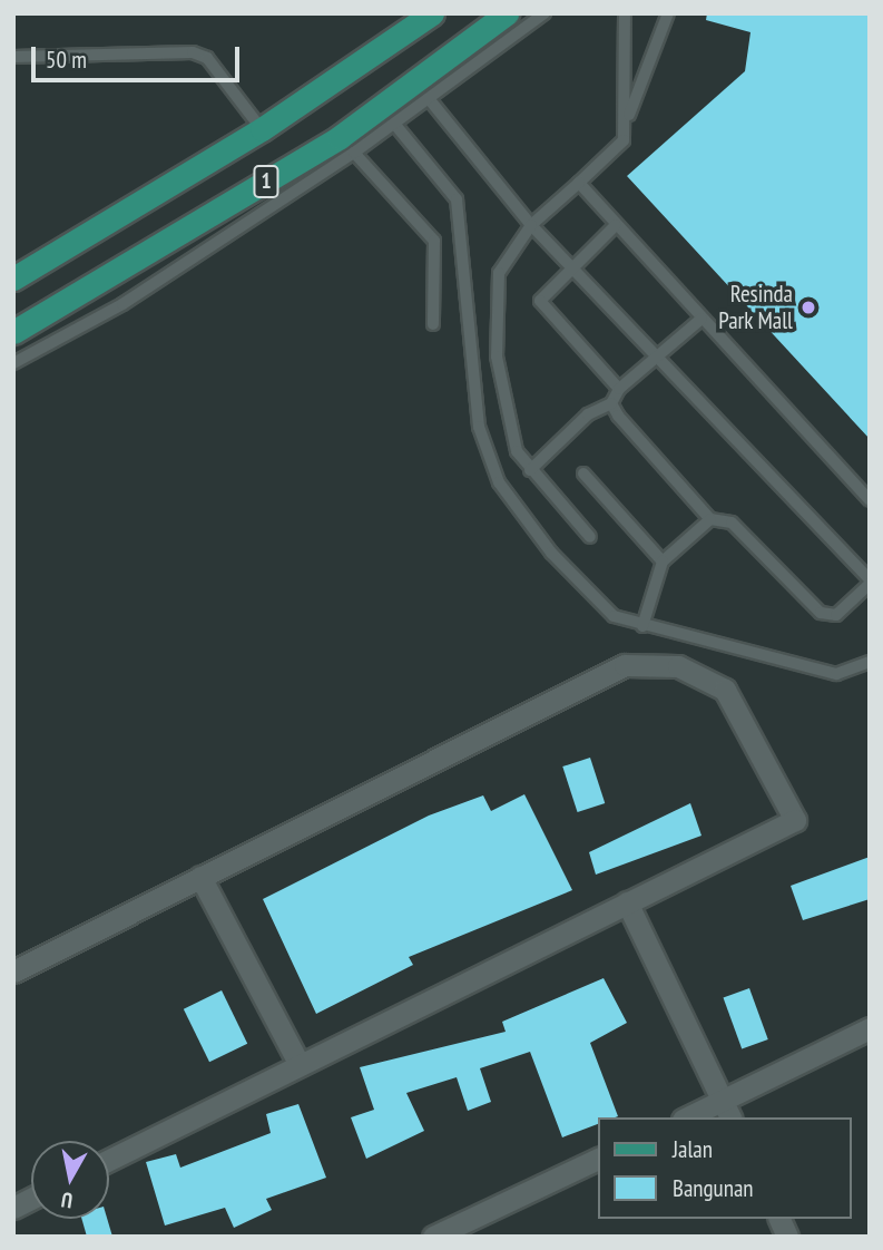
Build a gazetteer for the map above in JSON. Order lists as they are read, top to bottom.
{
  "streets": {
    "main road": ["1"]
  },
  "places": ["Resinda Park Mall"],
  "legend": ["Jalan", "Bangunan"],
  "scale_bar": "50 m",
  "north": "bottom"
}
